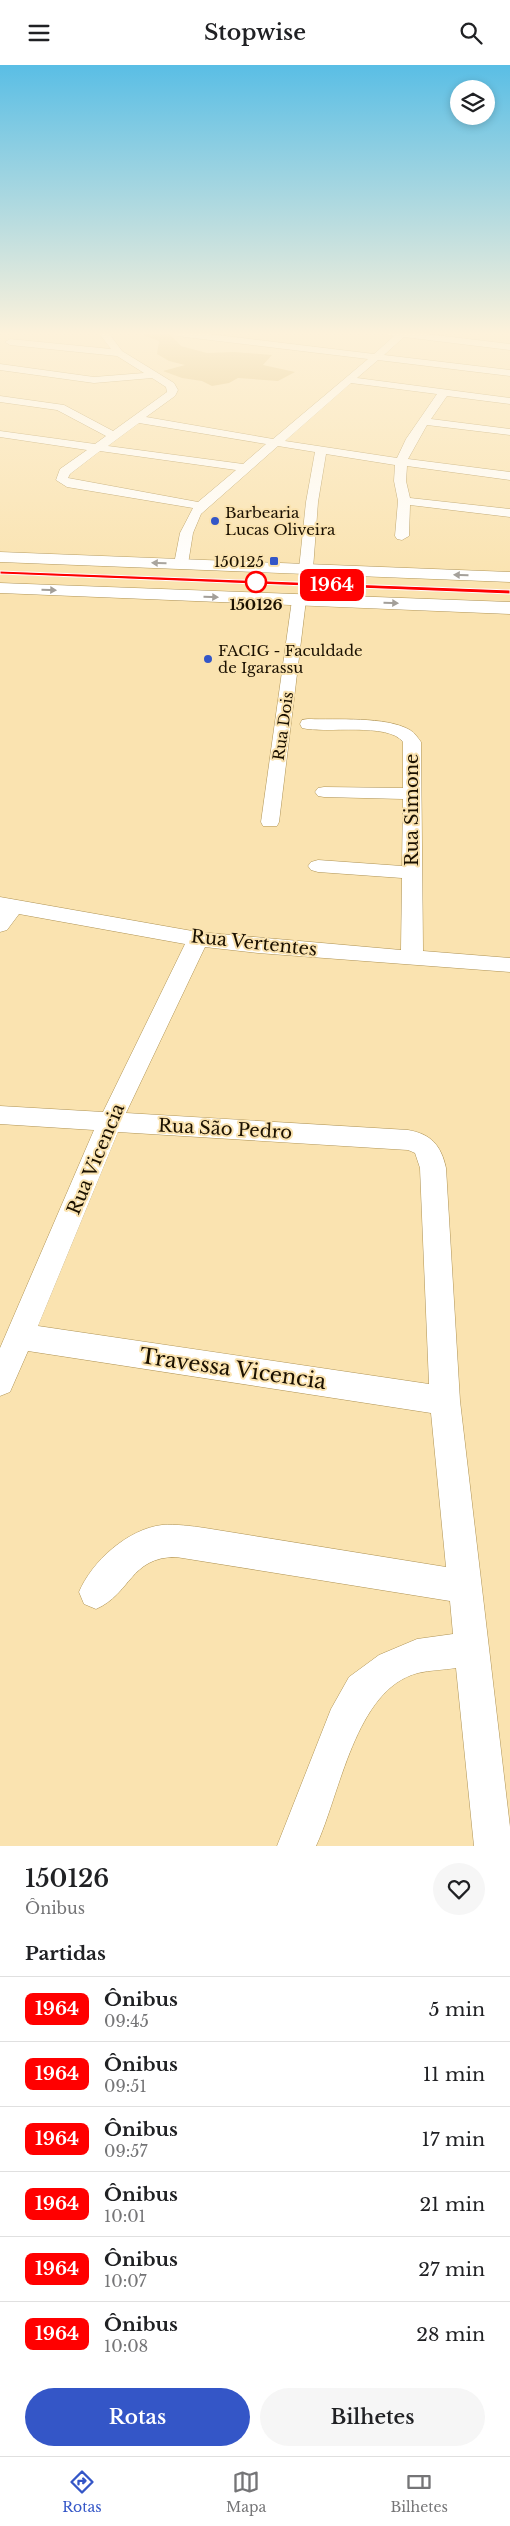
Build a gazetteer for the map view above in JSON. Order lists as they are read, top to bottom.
{
  "streets": {
    "street": [
      "Rua Dois",
      "Rua Simone",
      "Rua Vertentes",
      "Rua São Pedro",
      "Rua Vicencia",
      "Travessa Vicencia"
    ]
  },
  "crossings": [
    ["Rua Simone", "Rua Vertentes"],
    ["Rua Vertentes", "Rua Vicencia"],
    ["Rua São Pedro", "Rua Vicencia"],
    ["Rua São Pedro", "Travessa Vicencia"],
    ["Rua Vicencia", "Travessa Vicencia"]
  ],
  "places": {
    "other": ["Barbearia Lucas Oliveira", "150126", "FACIG - Faculdade de Igarassu"],
    "transit": ["150125"]
  },
  "lines": ["bus line 1964"],
  "page": {
    "header": "Stopwise",
    "on_map": "1964",
    "heading": [
      ["150126", "Ônibus"],
      "Partidas"
    ],
    "list": [
      {
        "mark": "1964",
        "name": "Ônibus",
        "note": "09:45",
        "value": "5 min"
      },
      {
        "mark": "1964",
        "name": "Ônibus",
        "note": "09:51",
        "value": "11 min"
      },
      {
        "mark": "1964",
        "name": "Ônibus",
        "note": "09:57",
        "value": "17 min"
      },
      {
        "mark": "1964",
        "name": "Ônibus",
        "note": "10:01",
        "value": "21 min"
      },
      {
        "mark": "1964",
        "name": "Ônibus",
        "note": "10:07",
        "value": "27 min"
      },
      {
        "mark": "1964",
        "name": "Ônibus",
        "note": "10:08",
        "value": "28 min"
      }
    ],
    "buttons": ["Rotas", "Bilhetes"],
    "tabs": ["Rotas", "Mapa", "Bilhetes"]
  }
}
